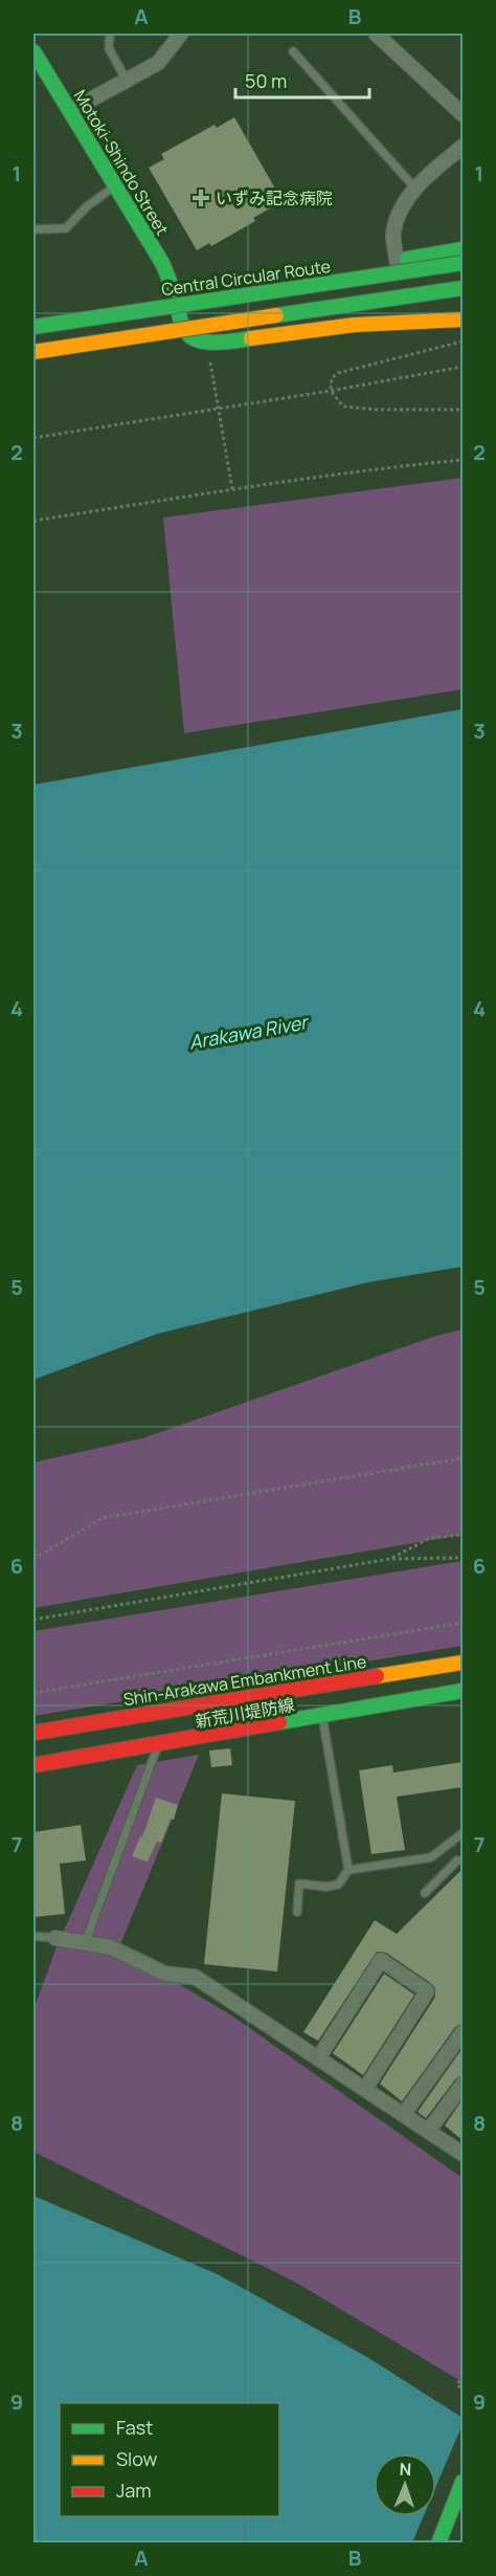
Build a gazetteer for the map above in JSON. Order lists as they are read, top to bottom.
{
  "streets": {
    "main road": [
      "Motoki-Shindo Street",
      "Central Circular Route",
      "Shin-Arakawa Embankment Line",
      "新荒川堤防線"
    ]
  },
  "water": ["Arakawa River"],
  "places": {
    "health": ["いずみ記念病院"]
  },
  "legend": ["Fast", "Slow", "Jam"],
  "scale_bar": "50 m",
  "north": "top",
  "grid": {
    "columns": ["A", "B"],
    "rows": [
      "1",
      "2",
      "3",
      "4",
      "5",
      "6",
      "7",
      "8",
      "9"
    ]
  }
}
